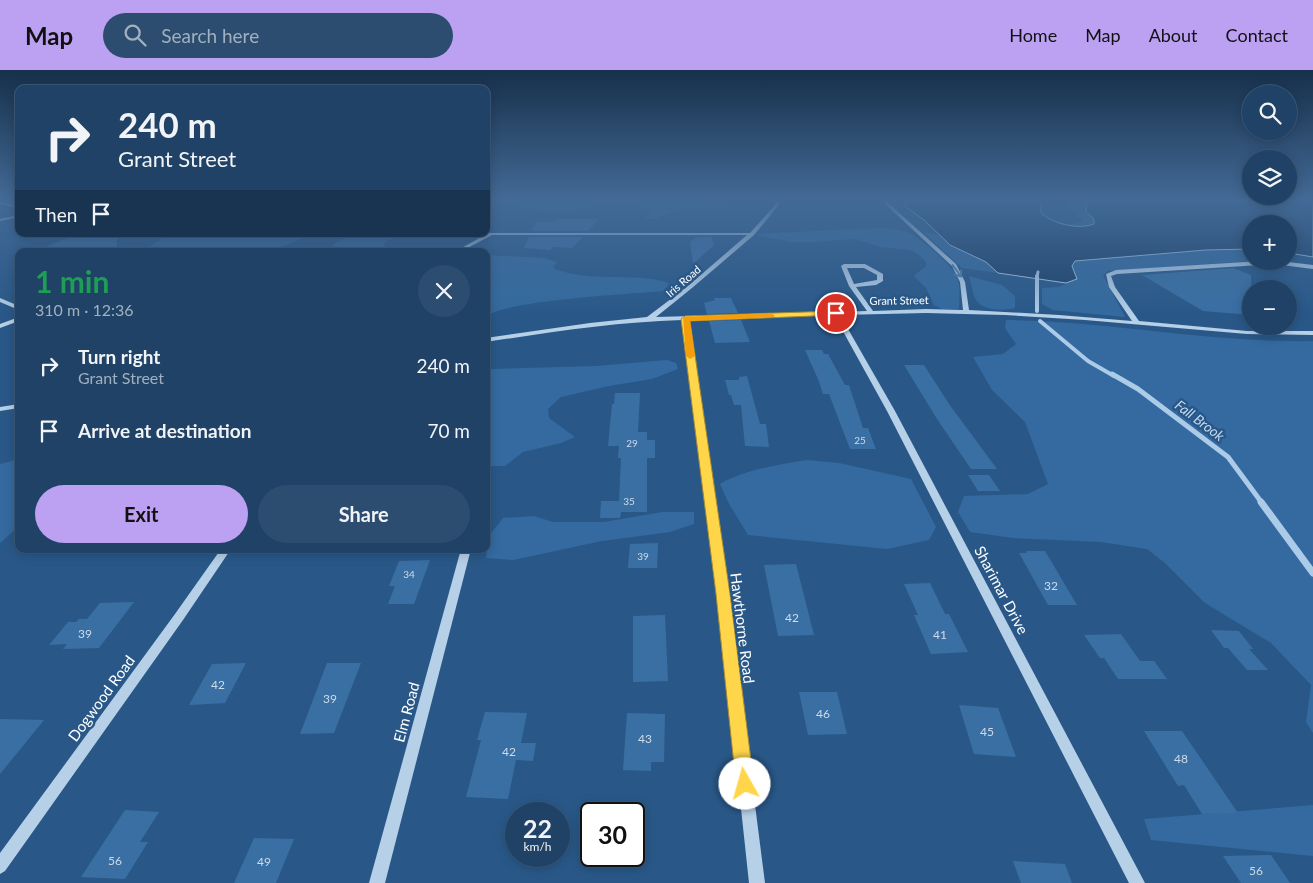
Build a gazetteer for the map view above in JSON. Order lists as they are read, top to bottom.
{
  "streets": {
    "street": [
      "Iris Road",
      "Grant Street",
      "Sharimar Drive",
      "Hawthorne Road",
      "Dogwood Road",
      "Elm Road"
    ]
  },
  "crossings": [
    ["Iris Road", "Grant Street"],
    ["Grant Street", "Sharimar Drive"],
    ["Grant Street", "Hawthorne Road"]
  ],
  "water": ["Fall Brook"],
  "house_numbers": [
    "25",
    "29",
    "35",
    "39",
    "34",
    "32",
    "42",
    "39",
    "41",
    "42",
    "39",
    "46",
    "45",
    "43",
    "42",
    "48",
    "56",
    "49",
    "56"
  ],
  "page": {
    "header": "Map",
    "search": "Search here",
    "nav": [
      "Home",
      "Map",
      "About",
      "Contact"
    ],
    "map_buttons": ["+", "−"],
    "turn": ["240 m", "Grant Street"],
    "then": "Then",
    "heading": ["1 min", "310 m · 12:36"],
    "list": [
      {
        "name": "Turn right",
        "note": "Grant Street",
        "value": "240 m"
      },
      {
        "name": "Arrive at destination",
        "value": "70 m"
      }
    ],
    "buttons": ["Exit", "Share"],
    "speed": "22 km/h",
    "limit": "30"
  }
}
